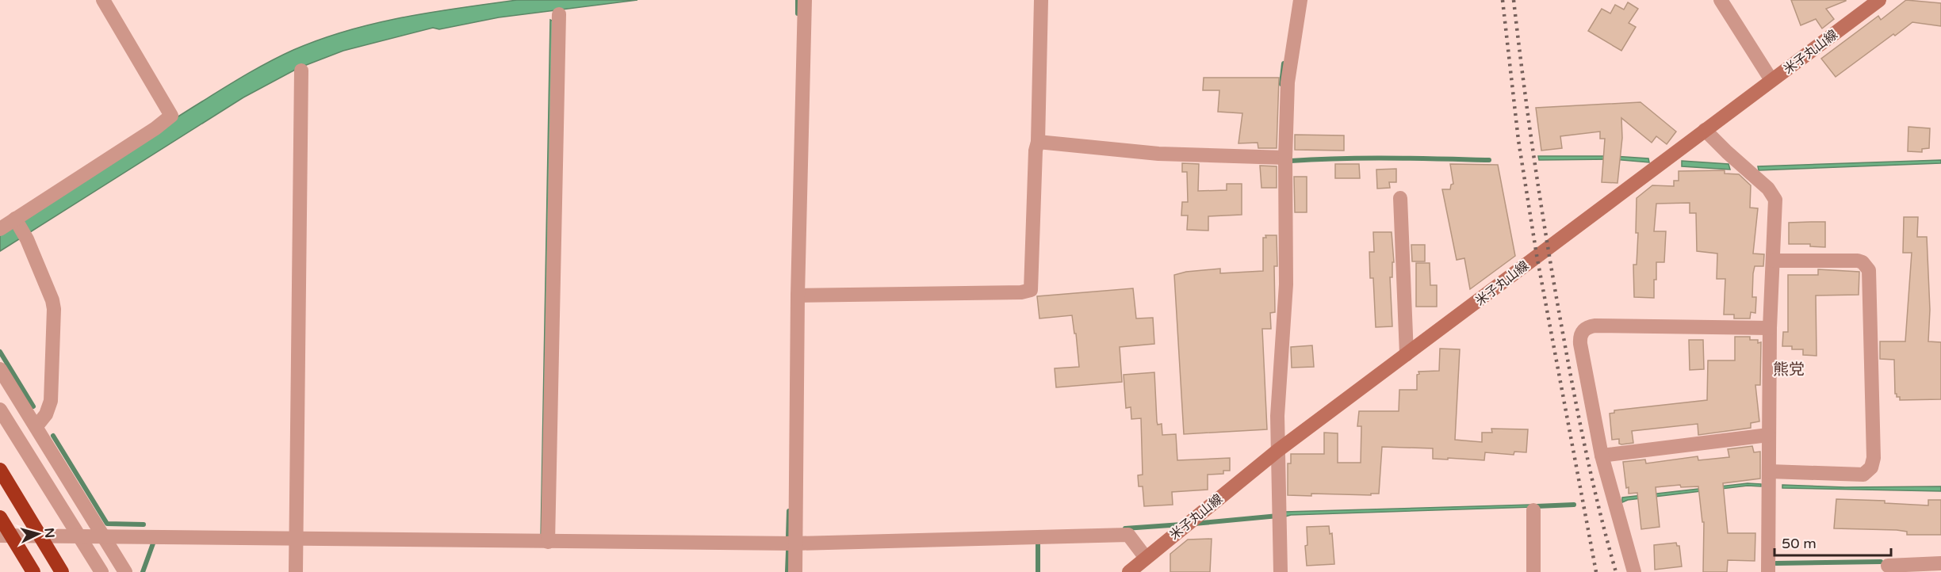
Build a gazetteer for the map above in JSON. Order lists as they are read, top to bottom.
{
  "streets": {
    "main road": ["米子丸山線"]
  },
  "districts": ["熊党"],
  "scale_bar": "50 m",
  "north": "right"
}
